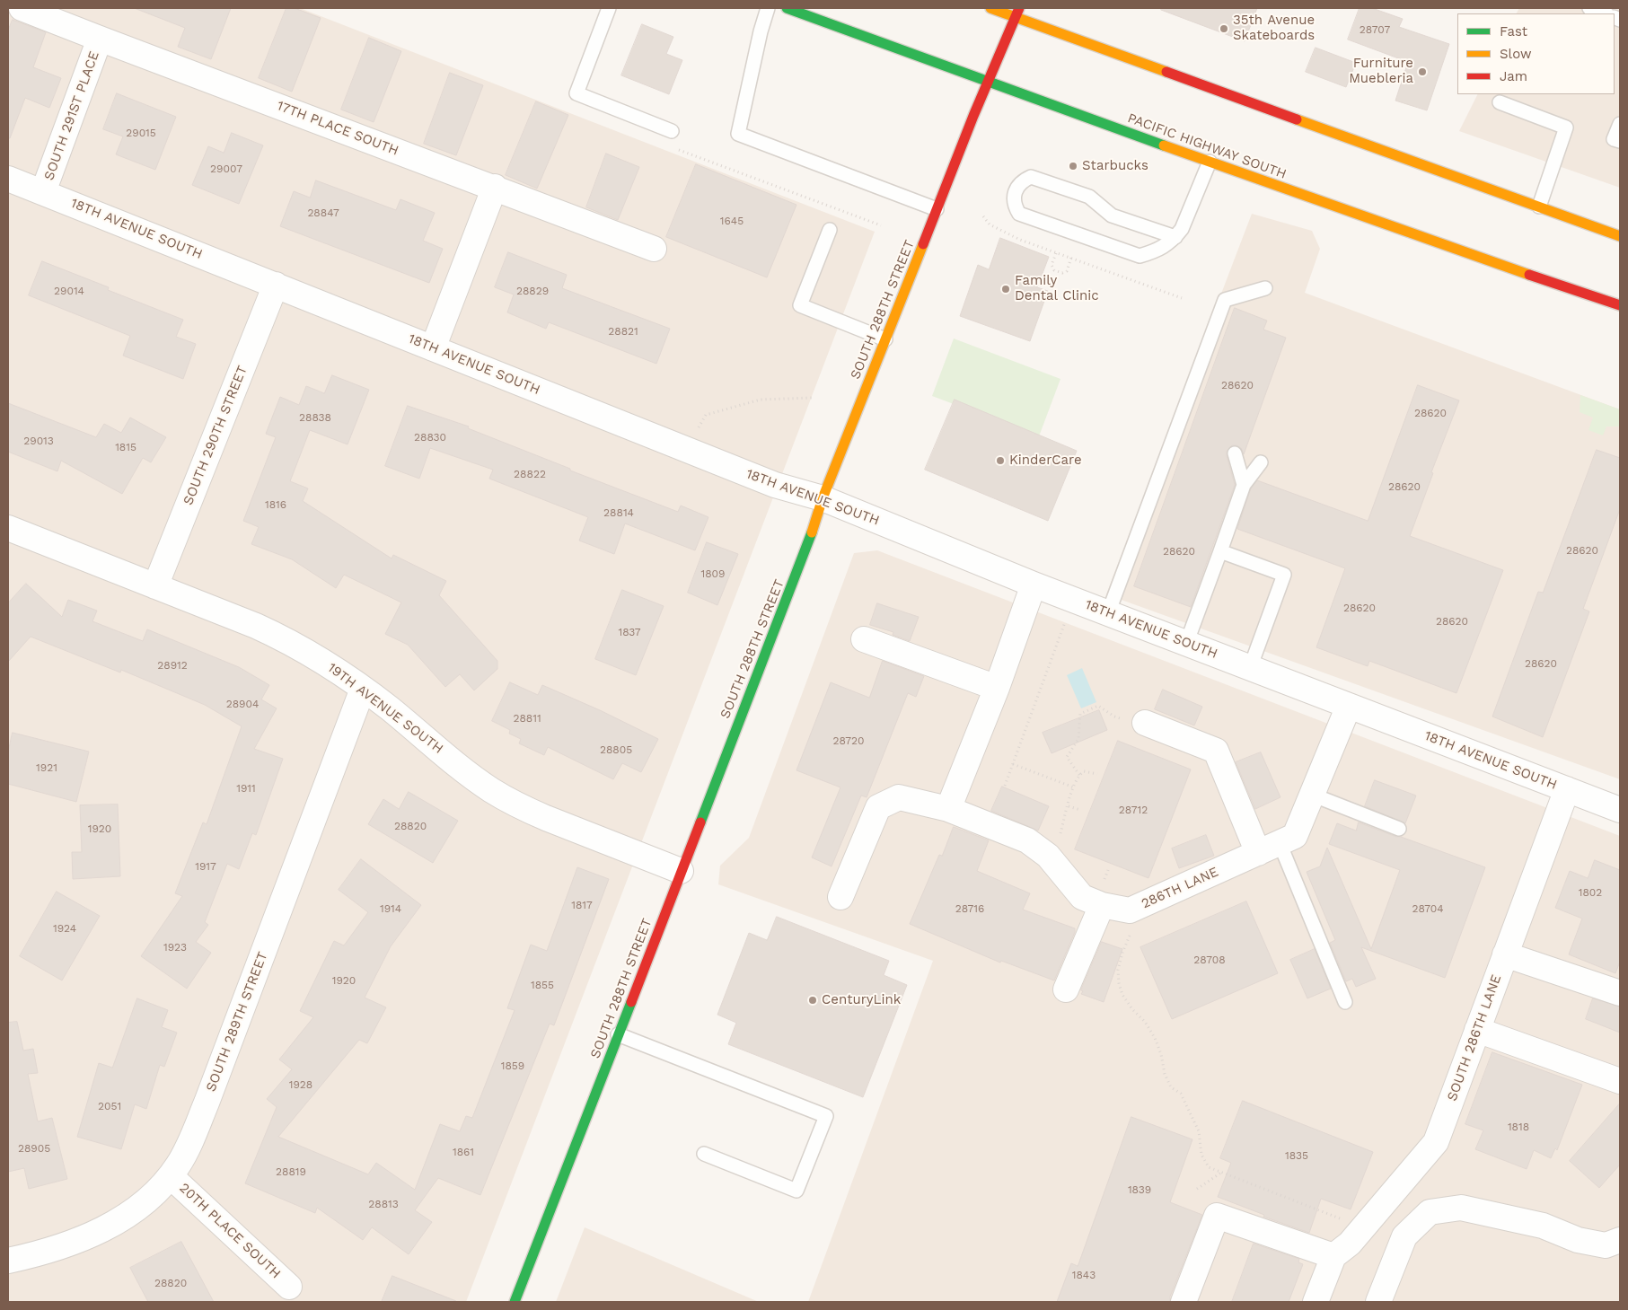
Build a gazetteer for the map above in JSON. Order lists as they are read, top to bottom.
{
  "streets": {
    "main road": ["PACIFIC HIGHWAY SOUTH", "SOUTH 288TH STREET"],
    "street": [
      "SOUTH 291ST PLACE",
      "17TH PLACE SOUTH",
      "18TH AVENUE SOUTH",
      "SOUTH 290TH STREET",
      "19TH AVENUE SOUTH",
      "286TH LANE",
      "SOUTH 289TH STREET",
      "SOUTH 286TH LANE",
      "20TH PLACE SOUTH"
    ]
  },
  "crossings": [
    ["SOUTH 291ST PLACE", "17TH PLACE SOUTH"],
    ["SOUTH 291ST PLACE", "18TH AVENUE SOUTH"],
    ["PACIFIC HIGHWAY SOUTH", "SOUTH 288TH STREET"],
    ["18TH AVENUE SOUTH", "SOUTH 288TH STREET"],
    ["18TH AVENUE SOUTH", "SOUTH 290TH STREET"],
    ["18TH AVENUE SOUTH", "286TH LANE"],
    ["18TH AVENUE SOUTH", "SOUTH 286TH LANE"],
    ["SOUTH 288TH STREET", "19TH AVENUE SOUTH"],
    ["SOUTH 290TH STREET", "19TH AVENUE SOUTH"],
    ["19TH AVENUE SOUTH", "SOUTH 289TH STREET"],
    ["SOUTH 289TH STREET", "20TH PLACE SOUTH"]
  ],
  "places": [
    "35th Avenue Skateboards",
    "Furniture Muebleria",
    "Starbucks",
    "Family Dental Clinic",
    "KinderCare",
    "CenturyLink"
  ],
  "house_numbers": [
    "28707",
    "29015",
    "29007",
    "28847",
    "1645",
    "29014",
    "28829",
    "28821",
    "28620",
    "28620",
    "28838",
    "28830",
    "29013",
    "1815",
    "28822",
    "28620",
    "1816",
    "28814",
    "28620",
    "28620",
    "1809",
    "28620",
    "28620",
    "1837",
    "28620",
    "28912",
    "28904",
    "28811",
    "28720",
    "28805",
    "1921",
    "1911",
    "28712",
    "28820",
    "1920",
    "1917",
    "1802",
    "1817",
    "1914",
    "28716",
    "28704",
    "1924",
    "1923",
    "28708",
    "1920",
    "1855",
    "1859",
    "1928",
    "2051",
    "1818",
    "28905",
    "1861",
    "1835",
    "28819",
    "1839",
    "28813",
    "1843",
    "28820"
  ],
  "legend": ["Fast", "Slow", "Jam"]
}
